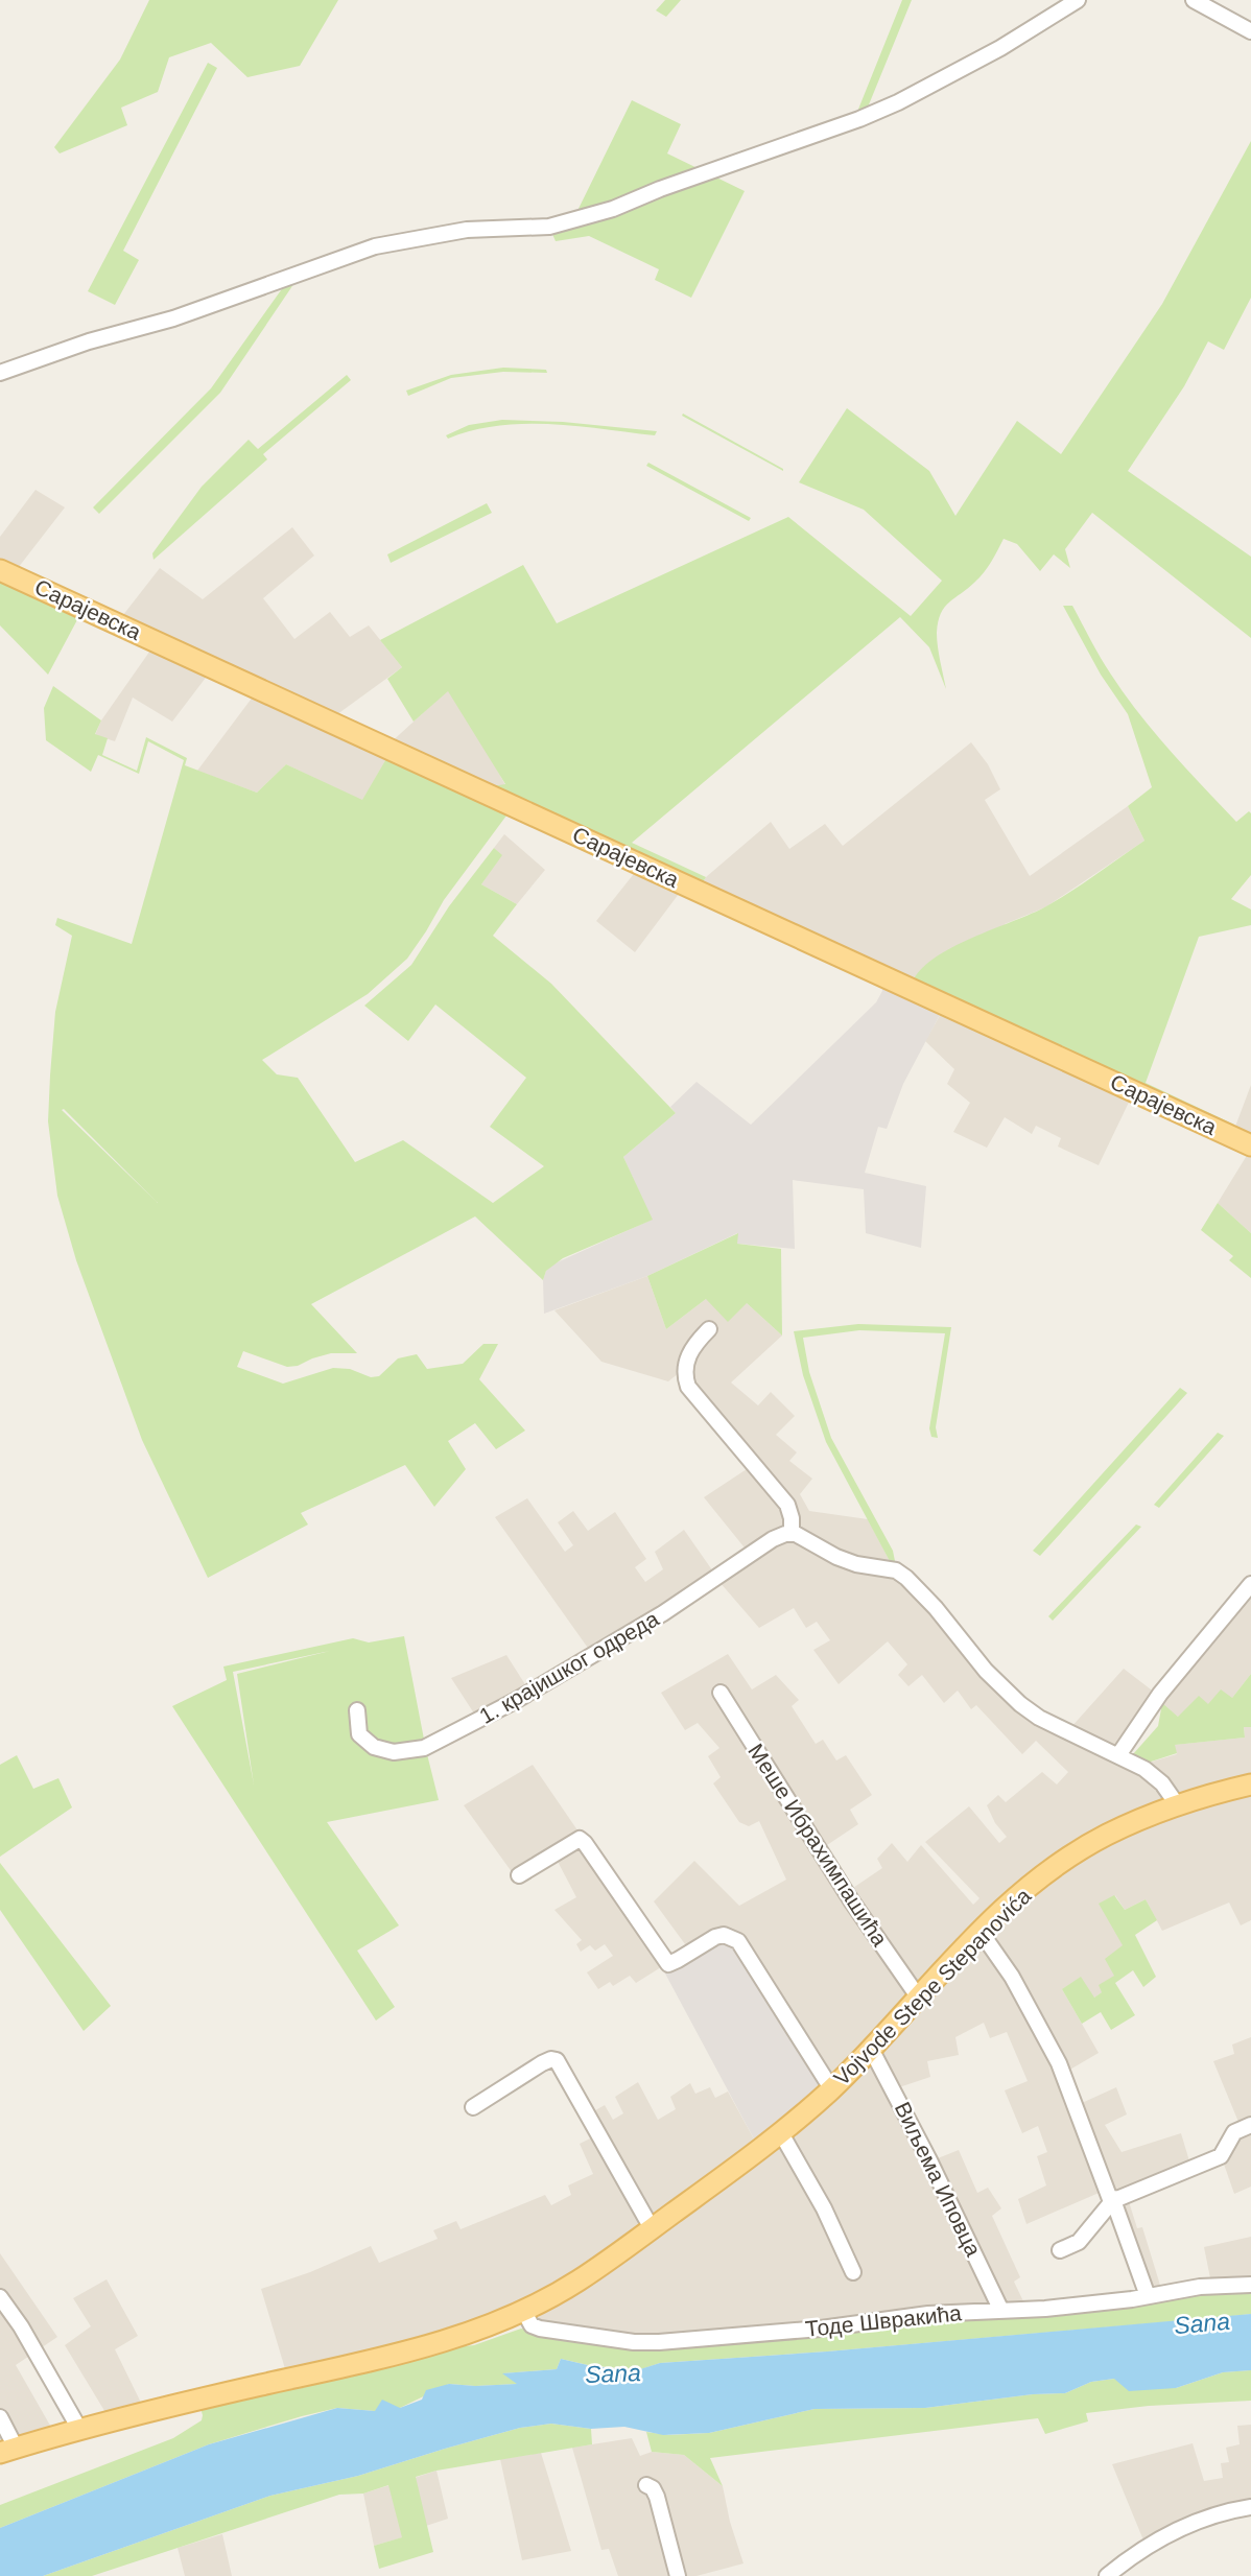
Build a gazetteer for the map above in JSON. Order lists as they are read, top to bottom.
{
  "streets": {
    "main road": ["Сарајевска", "Vojvode Stepe Stepanovića"],
    "street": [
      "1. крајишког одреда",
      "Меше Ибрахимпашића",
      "Виљема Иповца",
      "Тоде Швракића"
    ]
  },
  "crossings": [
    ["Меше Ибрахимпашића", "Vojvode Stepe Stepanovića"],
    ["Vojvode Stepe Stepanovića", "Виљема Иповца"],
    ["Vojvode Stepe Stepanovića", "Тоде Швракића"],
    ["Виљема Иповца", "Тоде Швракића"]
  ],
  "water": ["Sana"]
}
